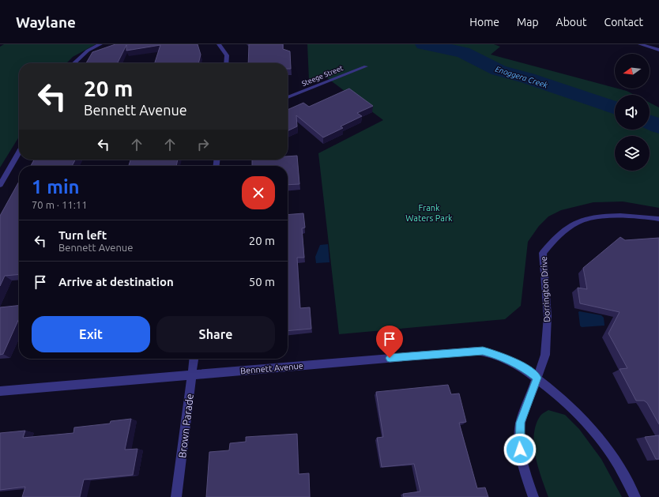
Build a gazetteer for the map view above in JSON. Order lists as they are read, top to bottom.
{
  "streets": {
    "street": [
      "Steege Street",
      "Dorrington Drive",
      "Bennett Avenue",
      "Brown Parade"
    ]
  },
  "crossings": [
    ["Dorrington Drive", "Bennett Avenue"],
    ["Bennett Avenue", "Brown Parade"]
  ],
  "water": ["Enoggera Creek"],
  "parks": ["Frank Waters Park"],
  "north": "left",
  "page": {
    "header": "Waylane",
    "nav": [
      "Home",
      "Map",
      "About",
      "Contact"
    ],
    "turn": ["20 m", "Bennett Avenue"],
    "heading": ["1 min", "70 m · 11:11"],
    "list": [
      {
        "name": "Turn left",
        "note": "Bennett Avenue",
        "value": "20 m"
      },
      {
        "name": "Arrive at destination",
        "value": "50 m"
      }
    ],
    "buttons": ["Exit", "Share"]
  }
}
